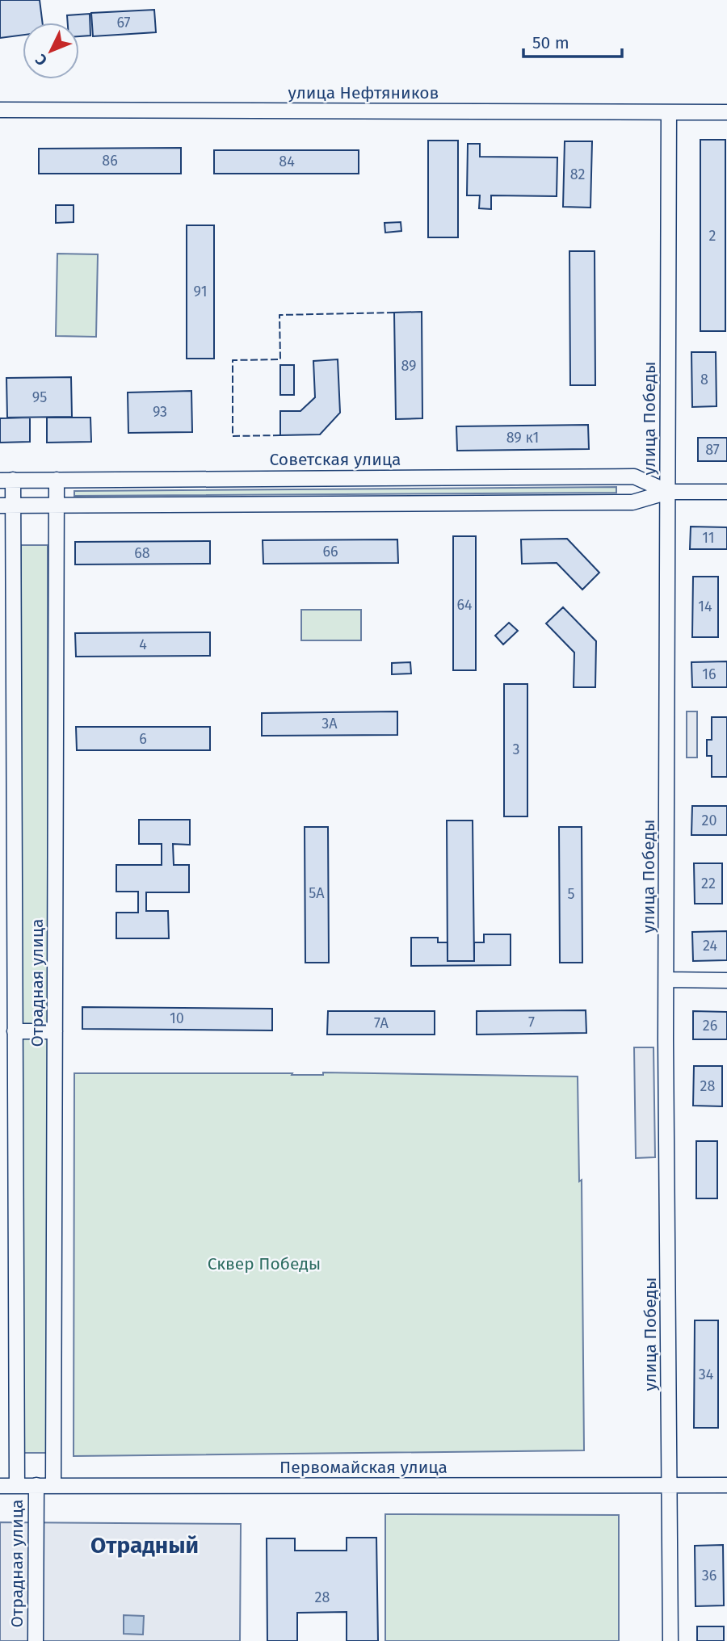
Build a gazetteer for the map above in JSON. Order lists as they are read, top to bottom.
{
  "streets": {
    "street": [
      "улица Нефтяников",
      "улица Победы",
      "Советская улица",
      "Отрадная улица",
      "Первомайская улица"
    ]
  },
  "crossings": [
    ["улица Нефтяников", "улица Победы"],
    ["улица Победы", "Советская улица"],
    ["улица Победы", "Первомайская улица"],
    ["Советская улица", "Отрадная улица"],
    ["Отрадная улица", "Первомайская улица"]
  ],
  "districts": ["Отрадный"],
  "parks": ["Сквер Победы"],
  "house_numbers": [
    "67",
    "86",
    "84",
    "82",
    "2",
    "91",
    "89",
    "8",
    "95",
    "93",
    "89 к1",
    "87",
    "11",
    "66",
    "68",
    "64",
    "14",
    "4",
    "16",
    "3А",
    "6",
    "3",
    "20",
    "22",
    "5А",
    "5",
    "24",
    "10",
    "7",
    "7А",
    "26",
    "28",
    "34",
    "36",
    "28"
  ],
  "scale_bar": "50 m",
  "north": "bottom left"
}
